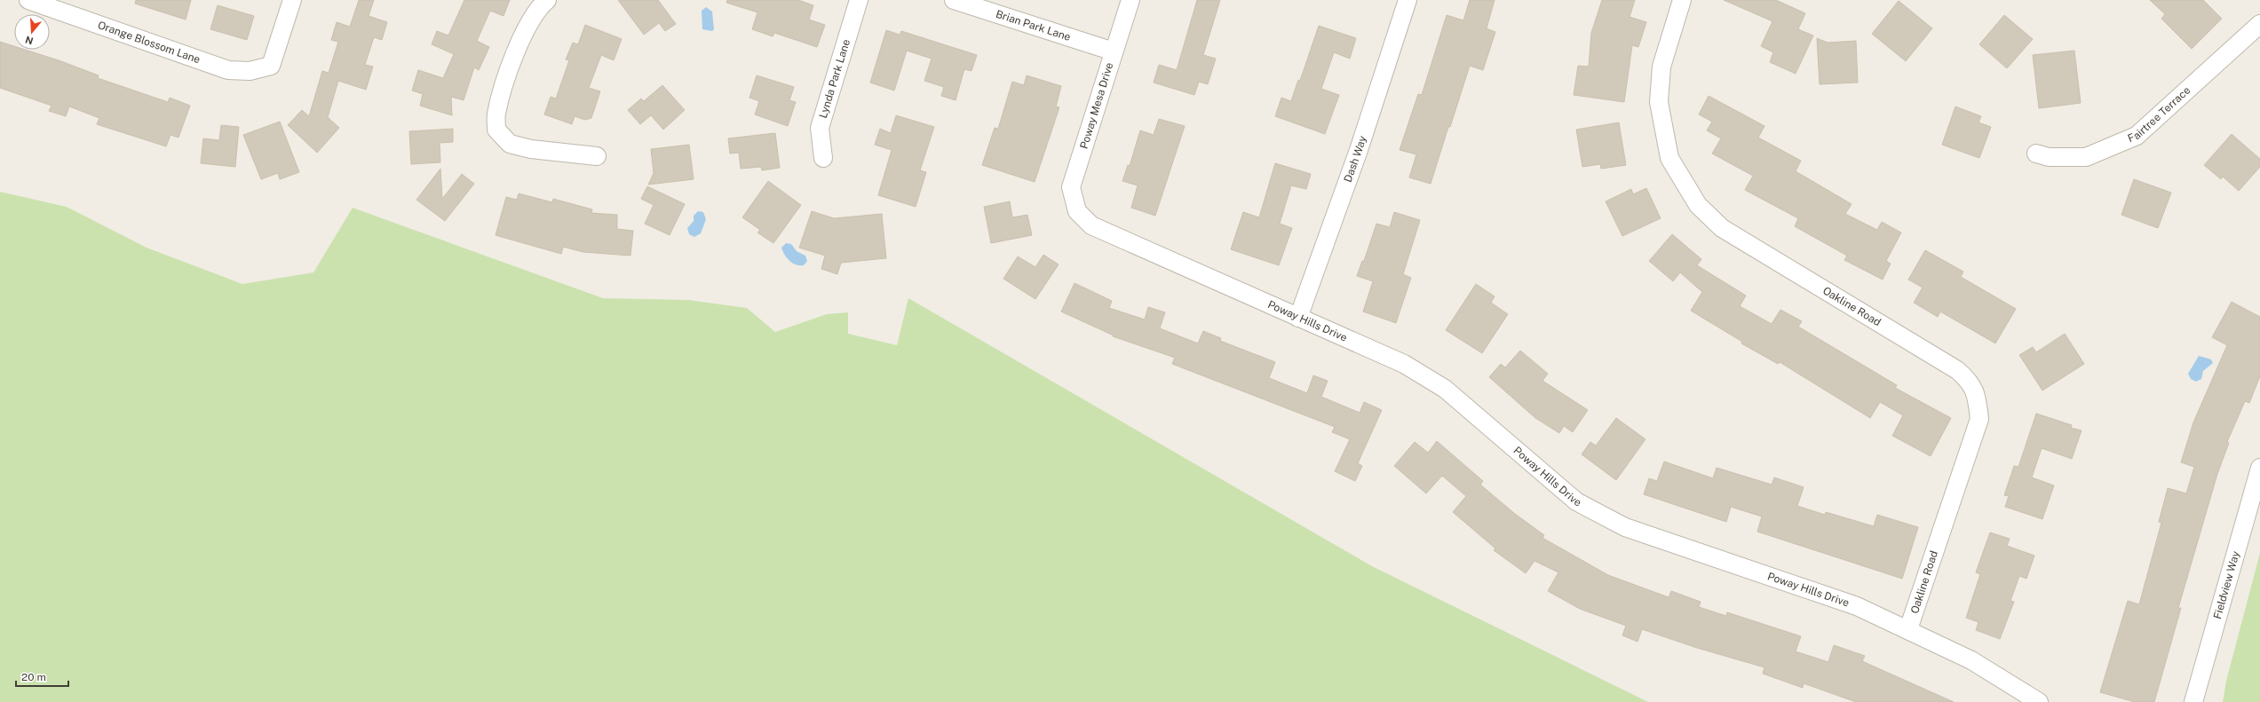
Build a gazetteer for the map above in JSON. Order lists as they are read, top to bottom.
{
  "streets": {
    "street": [
      "Brian Park Lane",
      "Orange Blossom Lane",
      "Lynda Park Lane",
      "Poway Mesa Drive",
      "Fairtree Terrace",
      "Dash Way",
      "Oakline Road",
      "Poway Hills Drive",
      "Fieldview Way"
    ]
  },
  "crossings": [
    ["Brian Park Lane", "Poway Mesa Drive"],
    ["Poway Mesa Drive", "Poway Hills Drive"],
    ["Dash Way", "Poway Hills Drive"],
    ["Oakline Road", "Poway Hills Drive"]
  ],
  "scale_bar": "20 m",
  "north": "bottom"
}
